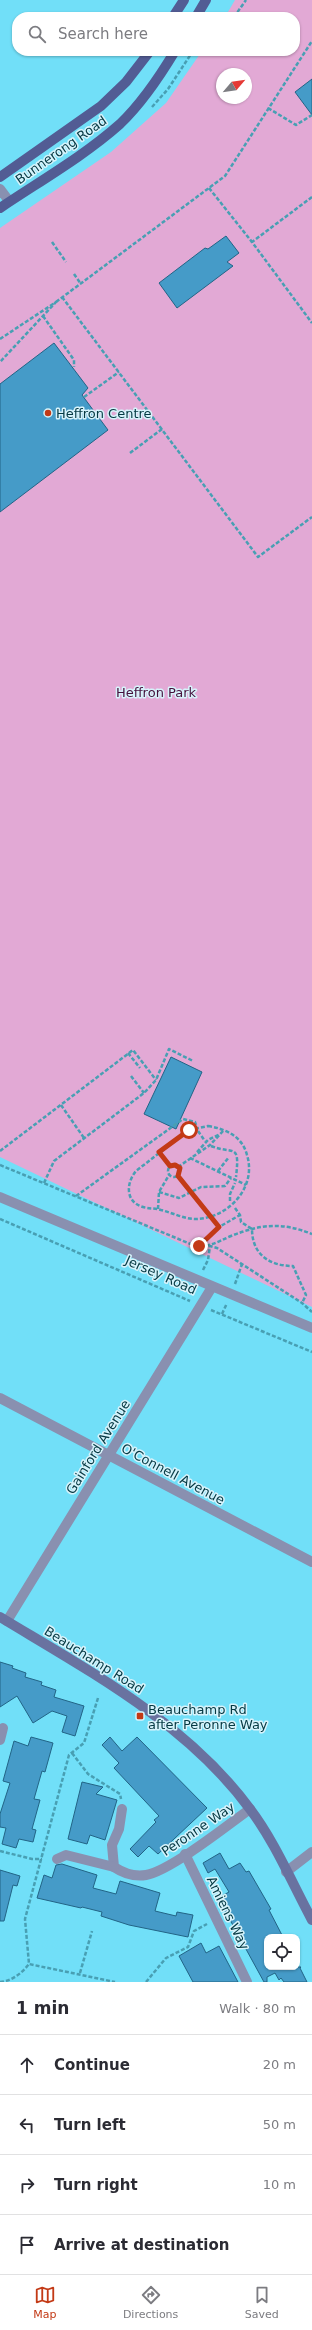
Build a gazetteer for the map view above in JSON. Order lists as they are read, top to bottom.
{
  "streets": {
    "main road": ["Bunnerong Road", "Beauchamp Road"],
    "street": [
      "Jersey Road",
      "Gainford Avenue",
      "O'Connell Avenue",
      "Peronne Way",
      "Amiens Way"
    ]
  },
  "crossings": [
    ["Jersey Road", "Gainford Avenue"],
    ["Gainford Avenue", "O'Connell Avenue"],
    ["Gainford Avenue", "Beauchamp Road"],
    ["Beauchamp Road", "Peronne Way"],
    ["Peronne Way", "Amiens Way"]
  ],
  "parks": ["Heffron Park"],
  "places": {
    "other": ["Heffron Centre"],
    "transit": ["Beauchamp Rd after Peronne Way"]
  },
  "north": "top right",
  "page": {
    "search": "Search here",
    "heading": ["1 min", "Walk · 80 m"],
    "list": [
      ["Continue", "20 m"],
      ["Turn left", "50 m"],
      ["Turn right", "10 m"],
      "Arrive at destination"
    ],
    "nav": ["Map", "Directions", "Saved"]
  }
}
